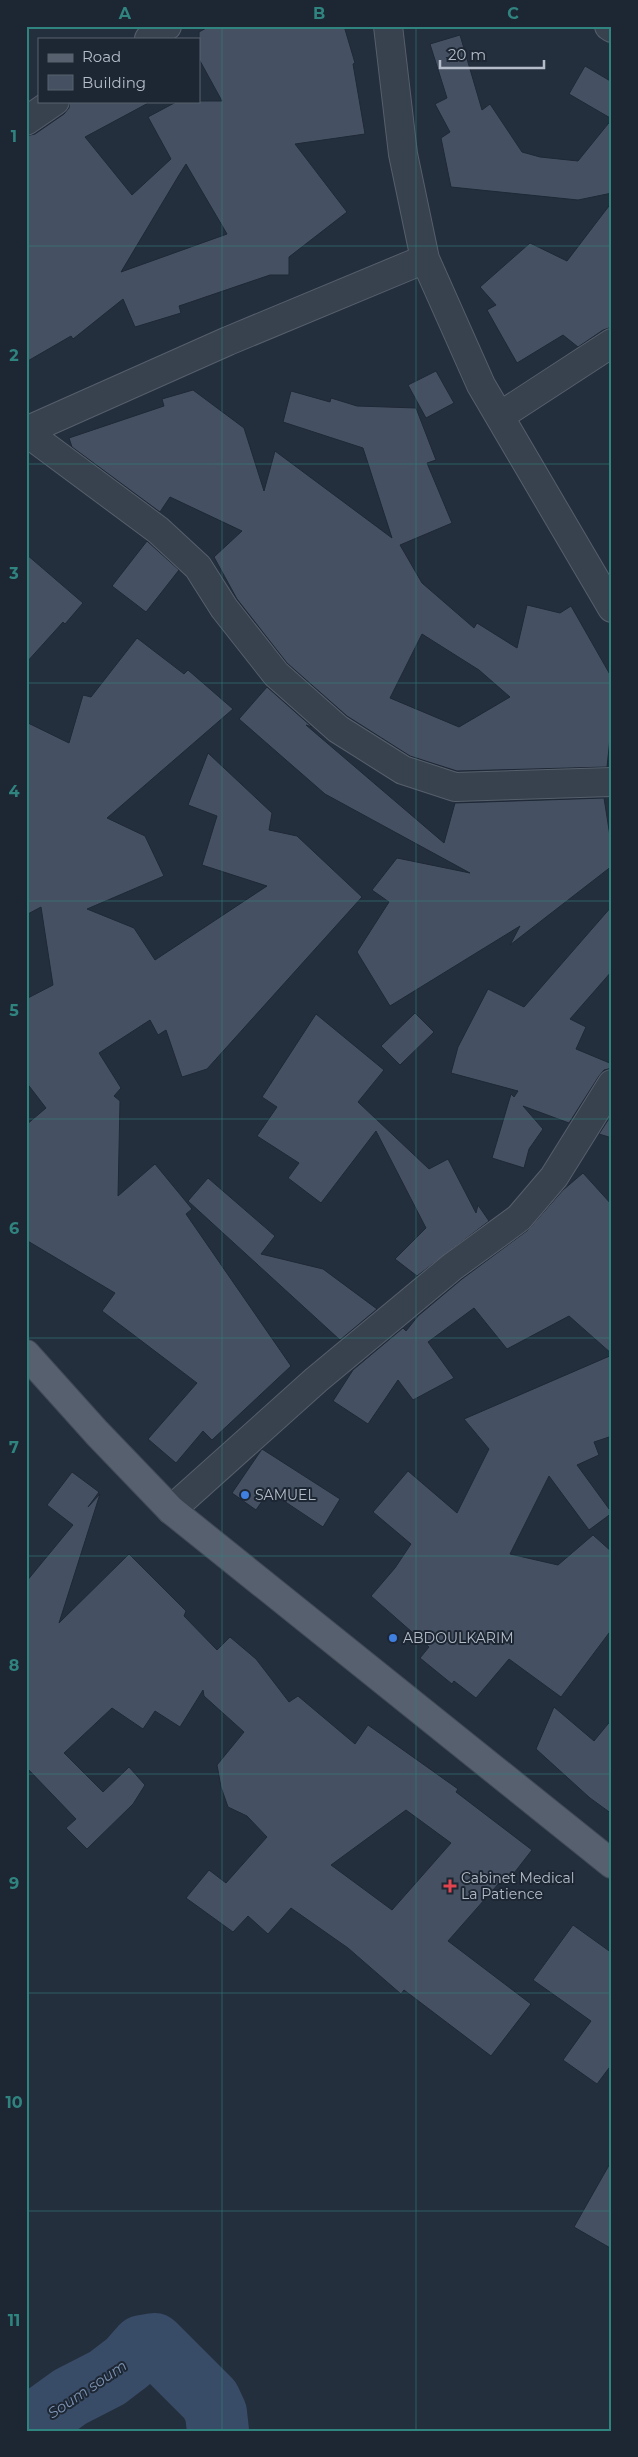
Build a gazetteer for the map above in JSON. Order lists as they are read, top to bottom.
{
  "water": ["Soum soum"],
  "places": {
    "other": ["SAMUEL", "ABDOULKARIM"],
    "health": ["Cabinet Medical La Patience"]
  },
  "legend": ["Road", "Building"],
  "scale_bar": "20 m",
  "grid": {
    "columns": ["A", "B", "C"],
    "rows": [
      "1",
      "2",
      "3",
      "4",
      "5",
      "6",
      "7",
      "8",
      "9",
      "10",
      "11"
    ]
  }
}
